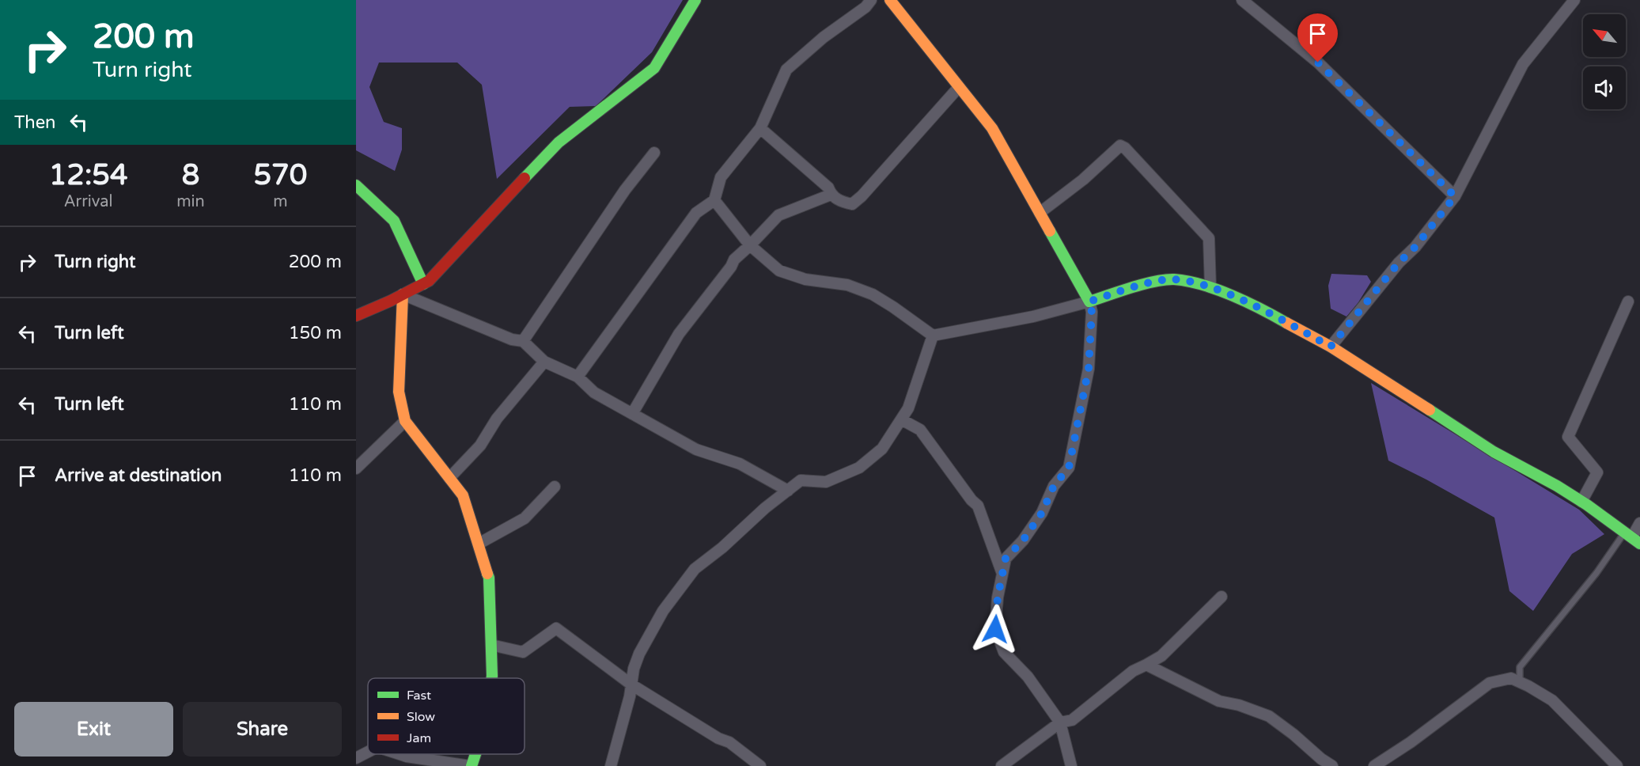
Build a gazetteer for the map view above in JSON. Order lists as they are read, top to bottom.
{
  "legend": ["Fast", "Slow", "Jam"],
  "north": "top left",
  "page": {
    "turn": ["200 m", "Turn right"],
    "then": "Then",
    "eta": [
      "12:54",
      "Arrival",
      "8",
      "min",
      "570",
      "m"
    ],
    "list": [
      {
        "name": "Turn right",
        "value": "200 m"
      },
      {
        "name": "Turn left",
        "value": "150 m"
      },
      {
        "name": "Turn left",
        "value": "110 m"
      },
      {
        "name": "Arrive at destination",
        "value": "110 m"
      }
    ],
    "buttons": ["Exit", "Share"]
  }
}
